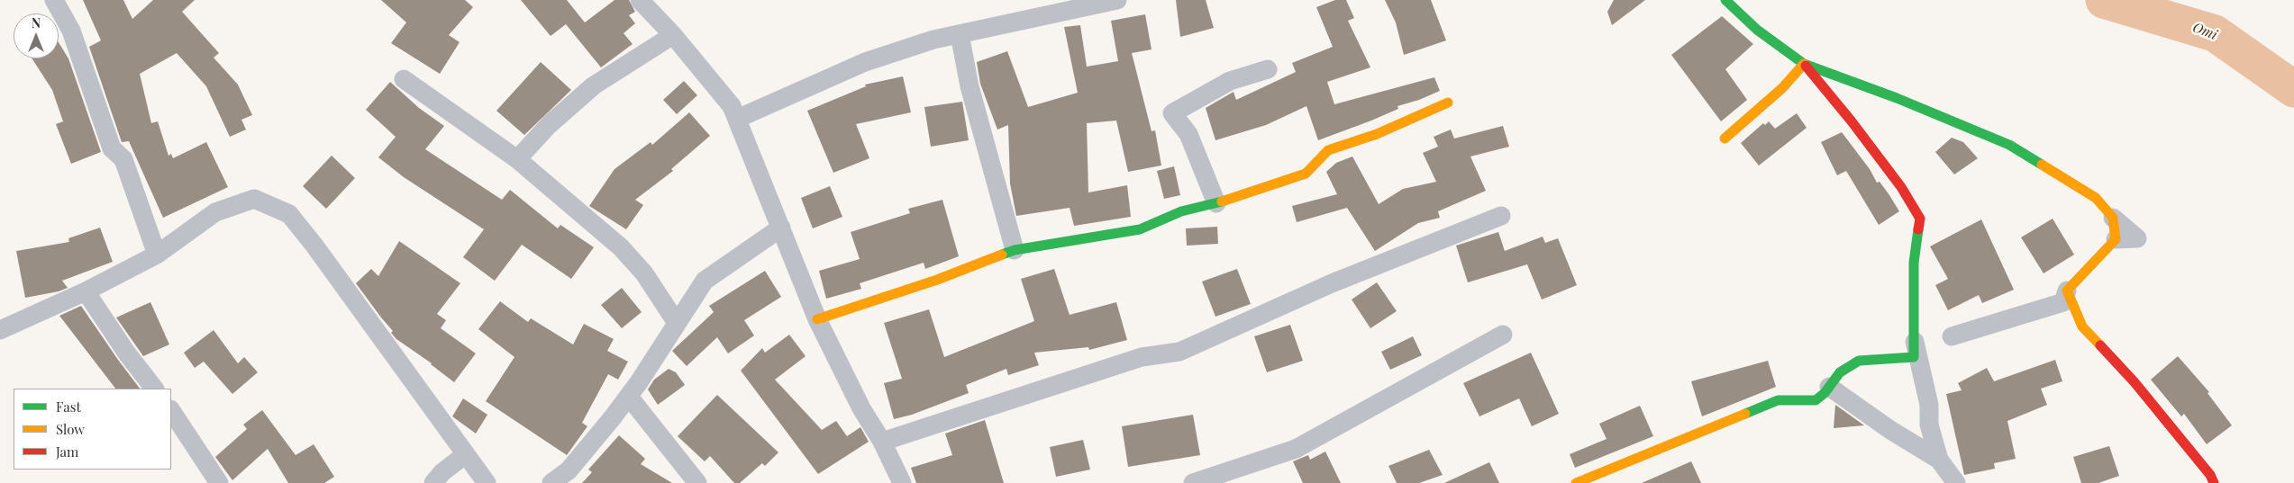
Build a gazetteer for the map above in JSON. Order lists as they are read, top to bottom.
{
  "water": ["Omi"],
  "legend": ["Fast", "Slow", "Jam"],
  "north": "top"
}
